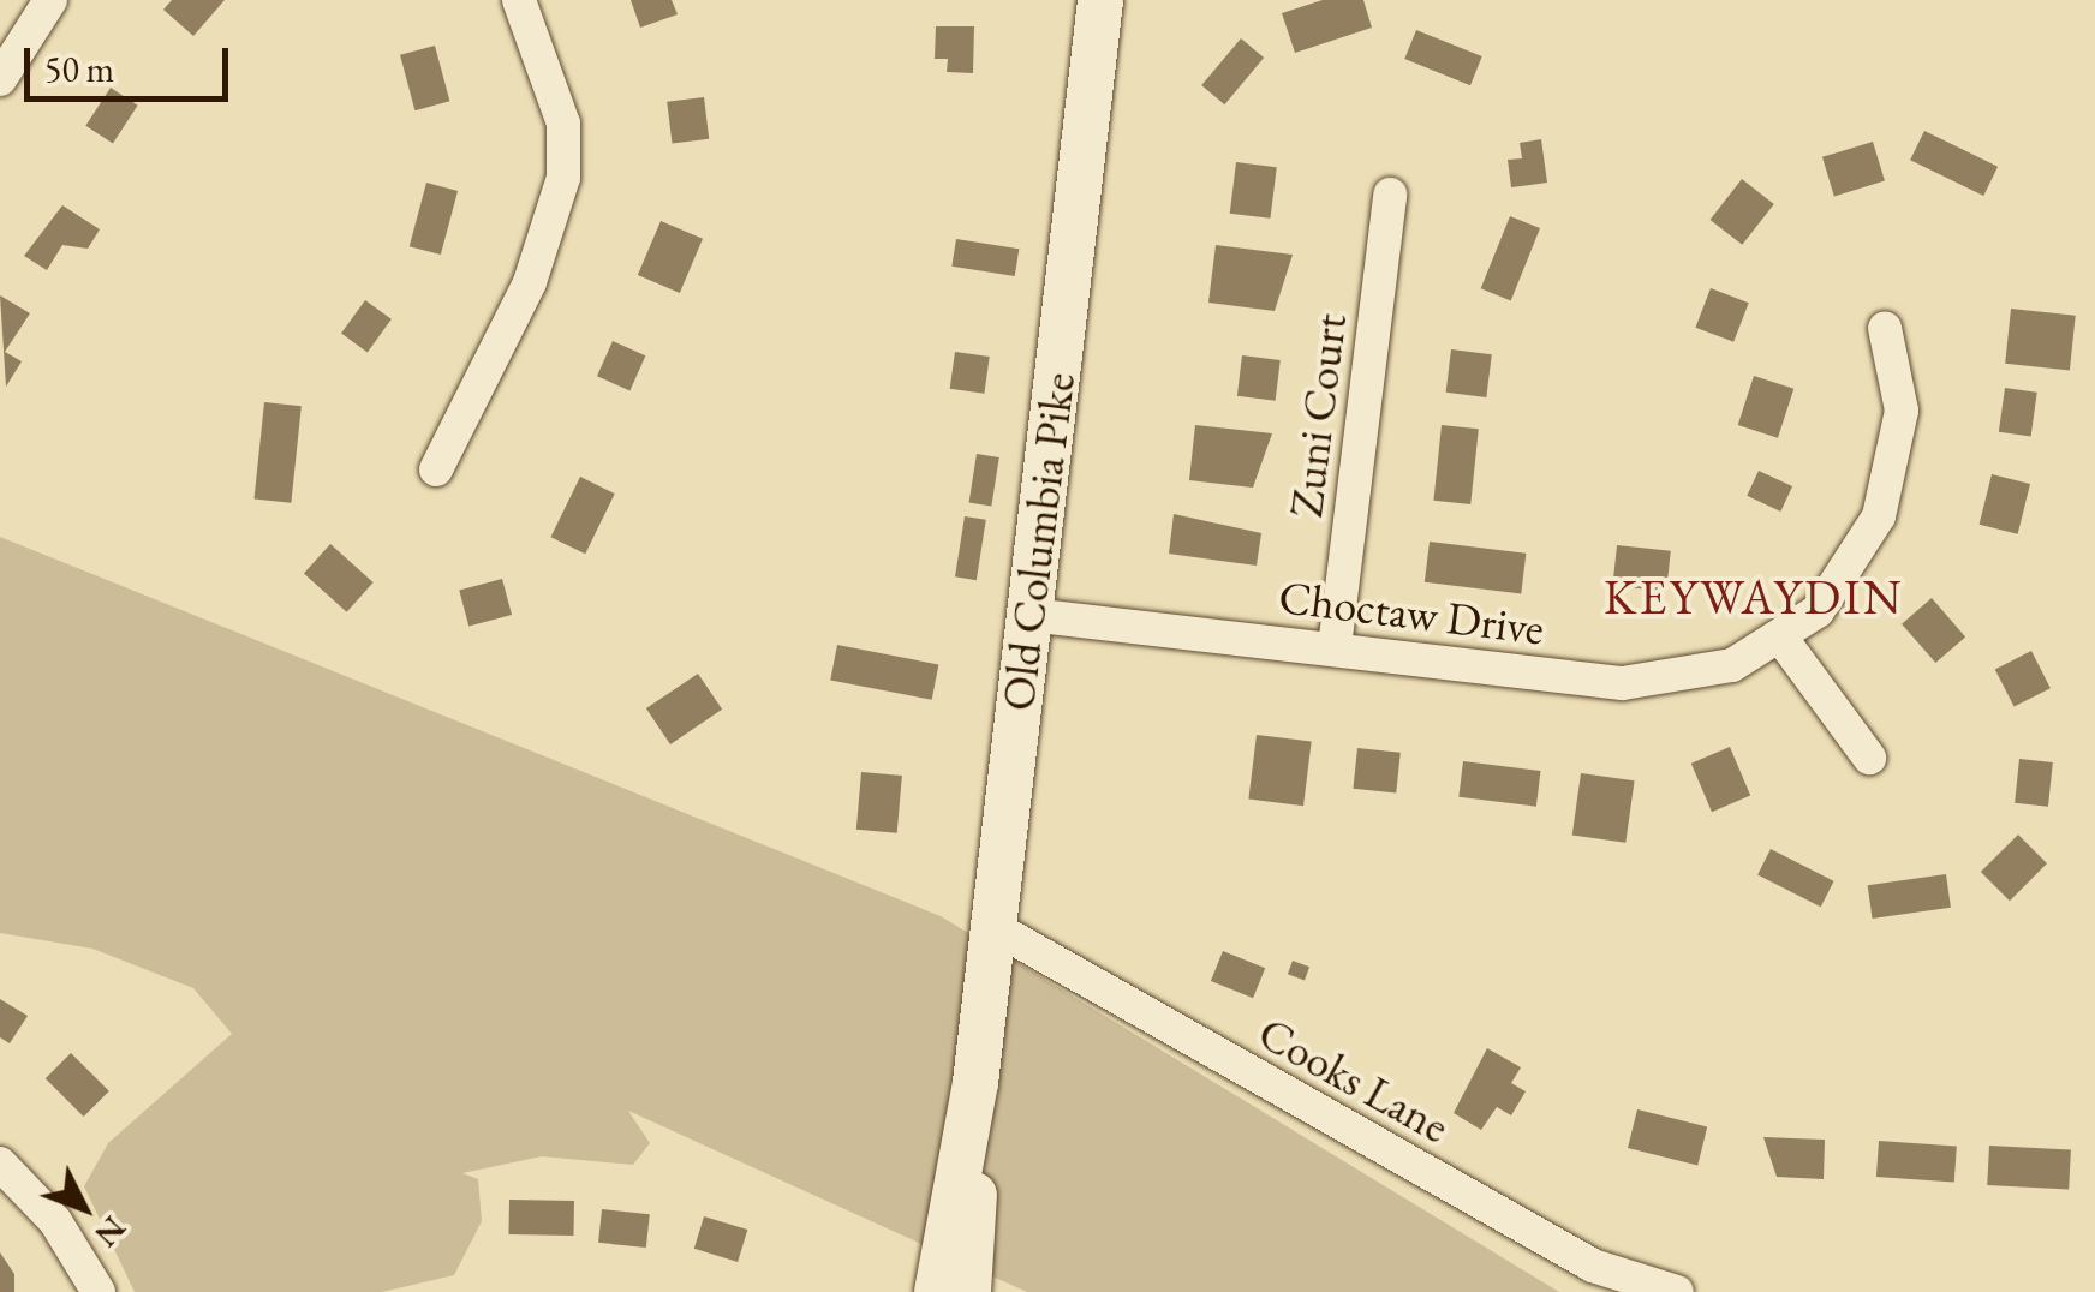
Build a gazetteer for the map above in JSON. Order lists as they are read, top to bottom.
{
  "streets": {
    "street": [
      "Zuni Court",
      "Old Columbia Pike",
      "Choctaw Drive",
      "Cooks Lane"
    ]
  },
  "crossings": [
    ["Zuni Court", "Choctaw Drive"],
    ["Old Columbia Pike", "Choctaw Drive"],
    ["Old Columbia Pike", "Cooks Lane"]
  ],
  "districts": ["KEYWAYDIN"],
  "scale_bar": "50 m",
  "north": "bottom right"
}
